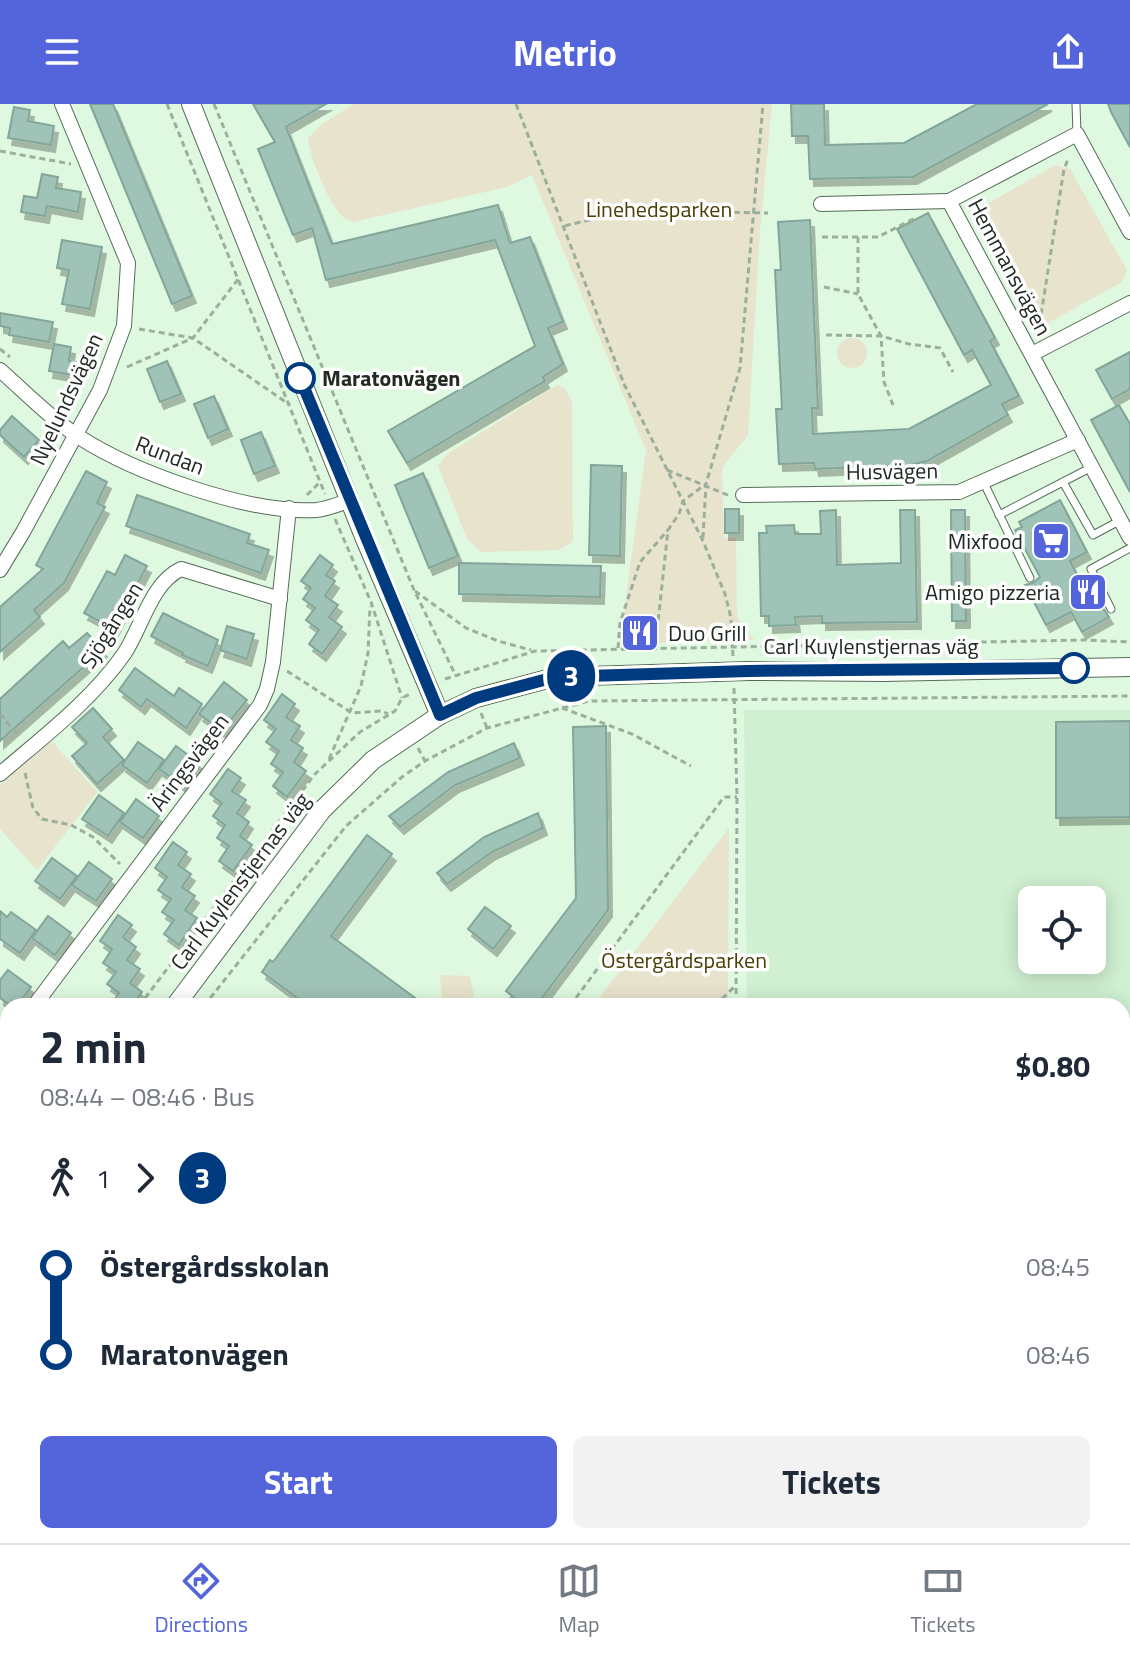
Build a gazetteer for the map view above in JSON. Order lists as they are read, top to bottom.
{
  "streets": {
    "street": [
      "Hemmansvägen",
      "Nyelundsvägen",
      "Rundan",
      "Husvägen",
      "Sjögången",
      "Carl Kuylenstjernas väg",
      "Äringsvägen"
    ]
  },
  "crossings": [
    ["Hemmansvägen", "Husvägen"],
    ["Nyelundsvägen", "Rundan"],
    ["Rundan", "Äringsvägen"],
    ["Sjögången", "Äringsvägen"]
  ],
  "parks": ["Linehedsparken", "Östergårdsparken"],
  "places": {
    "other": ["Maratonvägen"],
    "supermarket": ["Mixfood"],
    "restaurant": ["Amigo pizzeria", "Duo Grill"]
  },
  "lines": ["bus line 3"],
  "page": {
    "header": "Metrio",
    "on_map": "3",
    "heading": ["2 min", "08:44 – 08:46 · Bus", "$0.80"],
    "legs": ["1", "3"],
    "list": [
      {
        "name": "Östergårdsskolan",
        "value": "08:45"
      },
      {
        "name": "Maratonvägen",
        "value": "08:46"
      }
    ],
    "buttons": ["Start", "Tickets"],
    "tabs": ["Directions", "Map", "Tickets"]
  }
}
